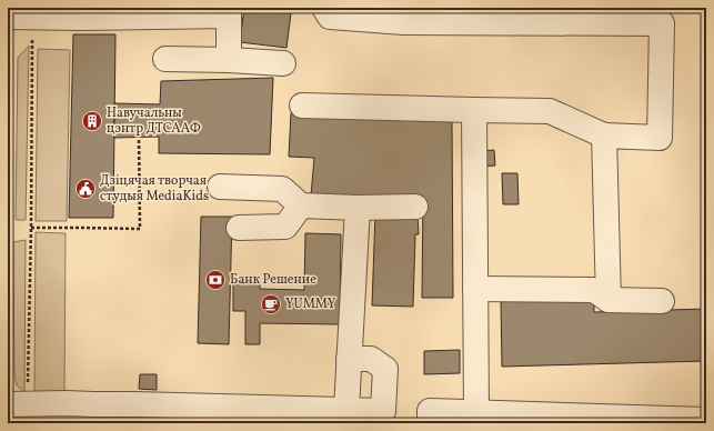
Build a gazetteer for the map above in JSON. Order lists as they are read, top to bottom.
{
  "places": {
    "building": ["Навучальны цэнтр ДТСААФ"],
    "public building": ["Дзіцячая творчая студыя MediaKids"],
    "bank": ["Банк Решение"],
    "cafe": ["YUMMY"]
  }
}
